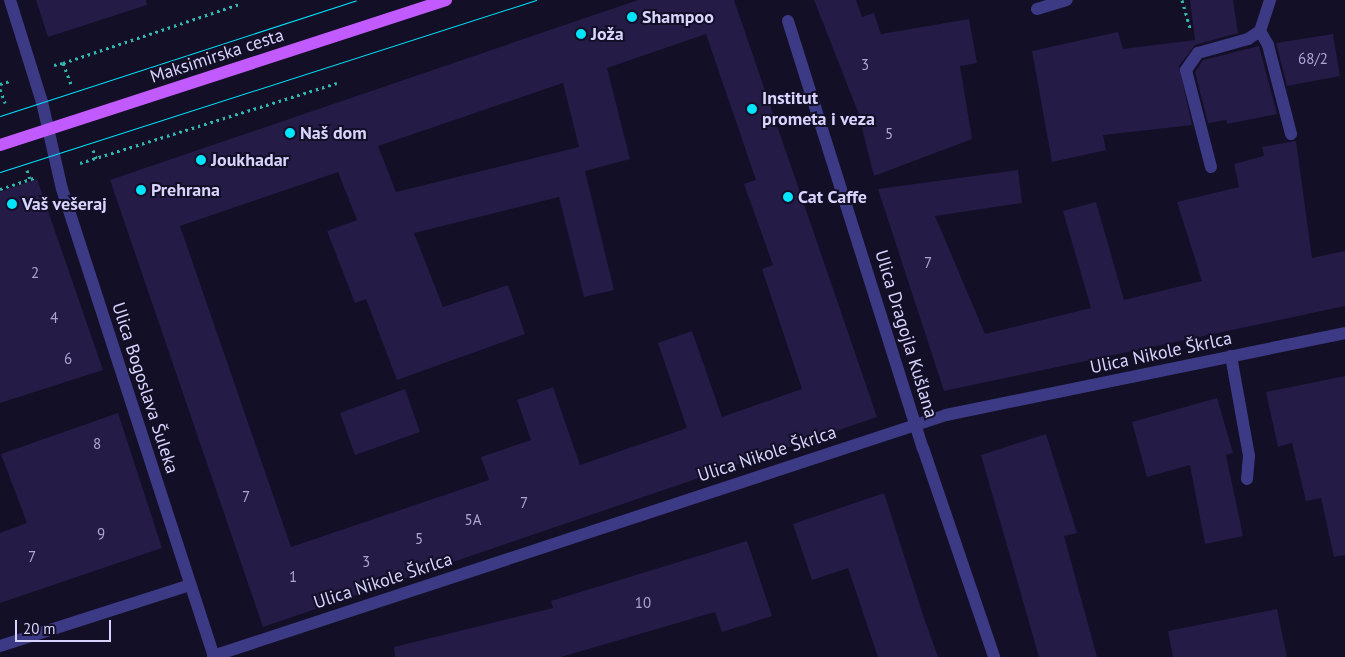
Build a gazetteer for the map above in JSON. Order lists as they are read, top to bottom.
{
  "streets": {
    "main road": ["Maksimirska cesta"],
    "street": ["Ulica Dragojla Kušlana", "Ulica Nikole Škrlca", "Ulica Bogoslava Šuleka"]
  },
  "crossings": [
    ["Maksimirska cesta", "Ulica Bogoslava Šuleka"],
    ["Ulica Dragojla Kušlana", "Ulica Nikole Škrlca"],
    ["Ulica Nikole Škrlca", "Ulica Bogoslava Šuleka"]
  ],
  "places": [
    "Shampoo",
    "Joža",
    "Institut prometa i veza",
    "Naš dom",
    "Joukhadar",
    "Prehrana",
    "Cat Caffe",
    "Vaš vešeraj"
  ],
  "house_numbers": [
    "68/2",
    "3",
    "5",
    "7",
    "2",
    "4",
    "6",
    "8",
    "7",
    "7",
    "5A",
    "9",
    "5",
    "7",
    "3",
    "1",
    "10"
  ],
  "scale_bar": "20 m"
}
